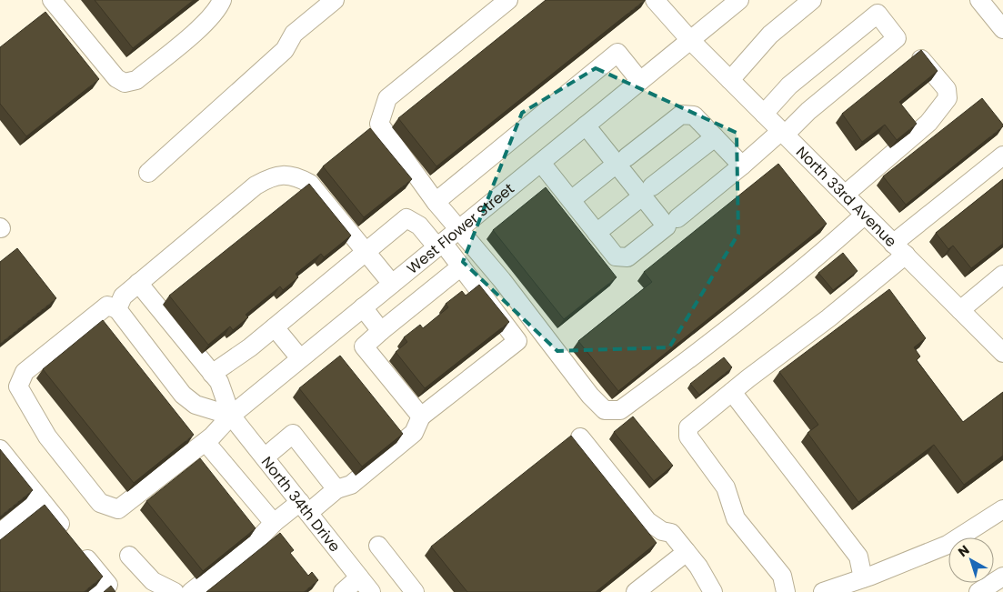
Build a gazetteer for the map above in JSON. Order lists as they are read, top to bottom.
{
  "streets": {
    "street": ["North 33rd Avenue", "West Flower Street", "North 34th Drive"]
  },
  "crossings": [
    ["North 33rd Avenue", "West Flower Street"],
    ["West Flower Street", "North 34th Drive"]
  ],
  "north": "top left"
}
